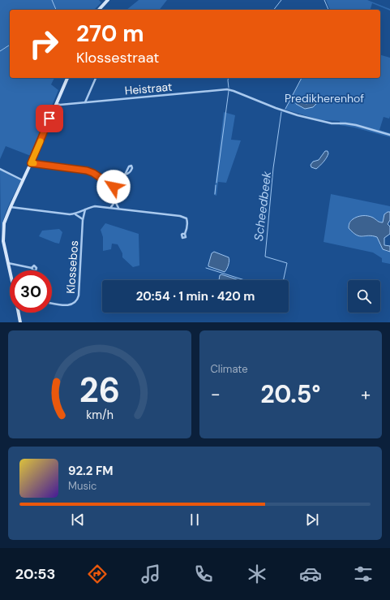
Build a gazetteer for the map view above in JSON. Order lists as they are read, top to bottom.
{
  "streets": {
    "street": ["Heistraat", "Klossebos"]
  },
  "water": ["Scheedbeek"],
  "parks": ["Predikherenhof"],
  "page": {
    "turn": ["270 m", "Klossestraat"],
    "limit": "30",
    "trip": "20:54 · 1 min · 420 m",
    "tile": "Climate",
    "heat": ["−", "20.5°", "+"],
    "song": ["92.2 FM", "Music"],
    "tabs": "20:53",
    "gauge": ["26", "km/h"]
  }
}
